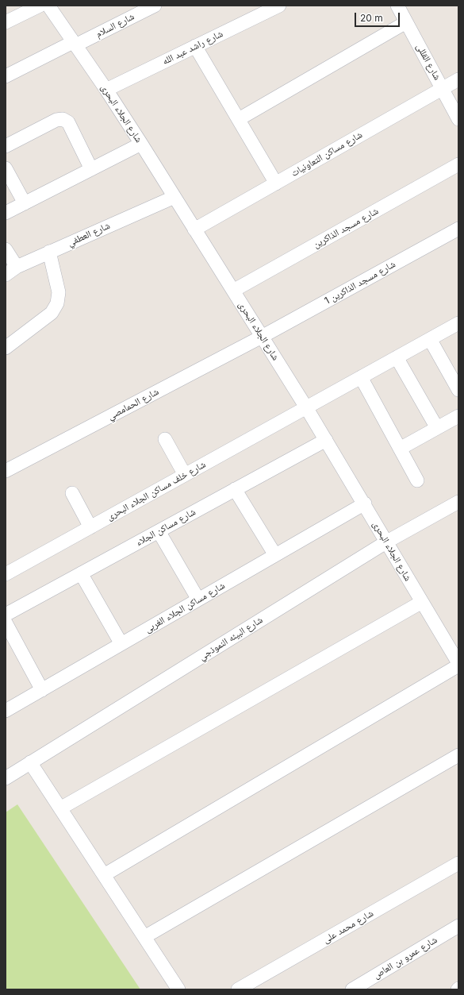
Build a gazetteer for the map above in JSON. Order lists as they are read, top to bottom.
{
  "streets": {
    "street": [
      "شارع السلام",
      "شارع راشد عبد الله",
      "شارع القللى",
      "شارع الجلاء البحرى",
      "شارع مساكن التعاونيات",
      "شارع مسجد الذاكرين",
      "شارع العطفي",
      "شارع مسجد الذاكرين 1",
      "شارع الحمامصي",
      "شارع خلف مساكن الجلاء البحرى",
      "شارع مساكن الجلاء",
      "شارع مساكن الجلاء الغربى",
      "شارع البيئه النموذجي",
      "شارع محمد على",
      "شارع عمرو بن العاص"
    ]
  },
  "crossings": [
    ["شارع السلام", "شارع الجلاء البحرى"],
    ["شارع راشد عبد الله", "شارع الجلاء البحرى"],
    ["شارع القللى", "شارع مساكن التعاونيات"],
    ["شارع الجلاء البحرى", "شارع مساكن التعاونيات"],
    ["شارع الجلاء البحرى", "شارع مسجد الذاكرين"],
    ["شارع الجلاء البحرى", "شارع العطفي"],
    ["شارع الجلاء البحرى", "شارع مسجد الذاكرين 1"],
    ["شارع الجلاء البحرى", "شارع الحمامصي"],
    ["شارع الجلاء البحرى", "شارع خلف مساكن الجلاء البحرى"],
    ["شارع الجلاء البحرى", "شارع مساكن الجلاء"],
    ["شارع الجلاء البحرى", "شارع مساكن الجلاء الغربى"],
    ["شارع الجلاء البحرى", "شارع البيئه النموذجي"],
    ["شارع مسجد الذاكرين 1", "شارع الحمامصي"]
  ],
  "scale_bar": "20 m"
}
